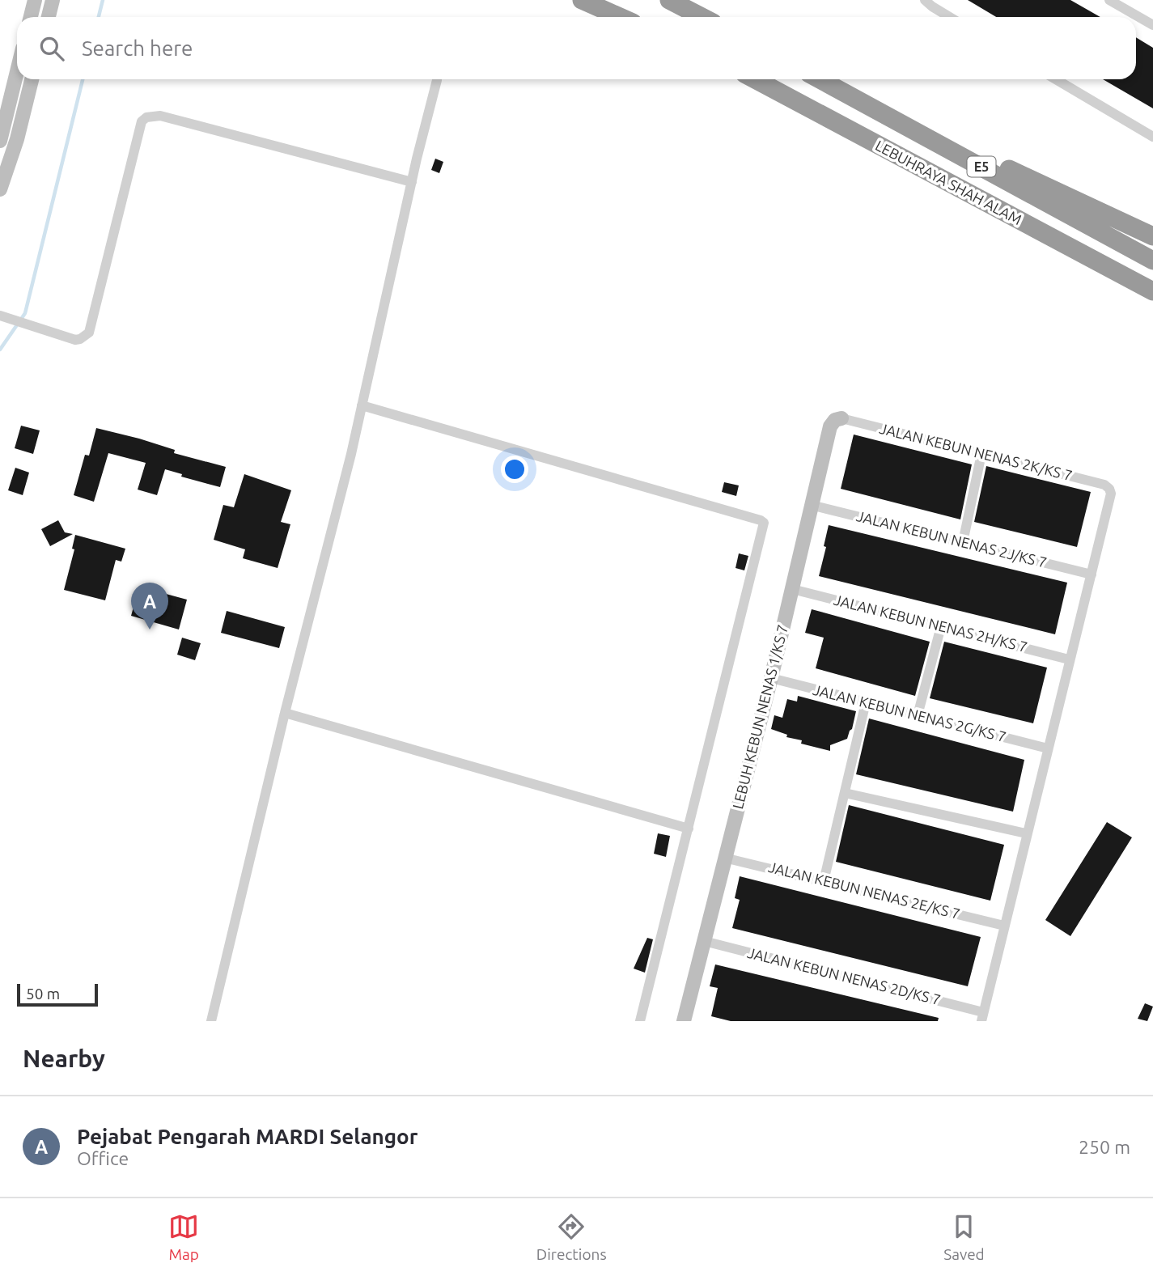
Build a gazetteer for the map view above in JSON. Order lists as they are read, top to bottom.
{
  "streets": {
    "highway": ["E5", "LEBUHRAYA SHAH ALAM"],
    "street": [
      "JALAN KEBUN NENAS 2K/KS 7",
      "JALAN KEBUN NENAS 2J/KS 7",
      "JALAN KEBUN NENAS 2H/KS 7",
      "JALAN KEBUN NENAS 2G/KS 7",
      "LEBUH KEBUN NENAS 1/KS 7",
      "JALAN KEBUN NENAS 2E/KS 7",
      "JALAN KEBUN NENAS 2D/KS 7"
    ]
  },
  "crossings": [
    ["JALAN KEBUN NENAS 2K/KS 7", "JALAN KEBUN NENAS 2J/KS 7"],
    ["JALAN KEBUN NENAS 2K/KS 7", "LEBUH KEBUN NENAS 1/KS 7"],
    ["JALAN KEBUN NENAS 2J/KS 7", "LEBUH KEBUN NENAS 1/KS 7"],
    ["JALAN KEBUN NENAS 2H/KS 7", "LEBUH KEBUN NENAS 1/KS 7"],
    ["JALAN KEBUN NENAS 2G/KS 7", "LEBUH KEBUN NENAS 1/KS 7"],
    ["LEBUH KEBUN NENAS 1/KS 7", "JALAN KEBUN NENAS 2E/KS 7"],
    ["LEBUH KEBUN NENAS 1/KS 7", "JALAN KEBUN NENAS 2D/KS 7"]
  ],
  "scale_bar": "50 m",
  "page": {
    "search": "Search here",
    "pins": "A",
    "scale": "50 m",
    "heading": "Nearby",
    "list": [
      {
        "mark": "A",
        "name": "Pejabat Pengarah MARDI Selangor",
        "note": "Office",
        "value": "250 m"
      }
    ],
    "nav": ["Map", "Directions", "Saved"]
  }
}
